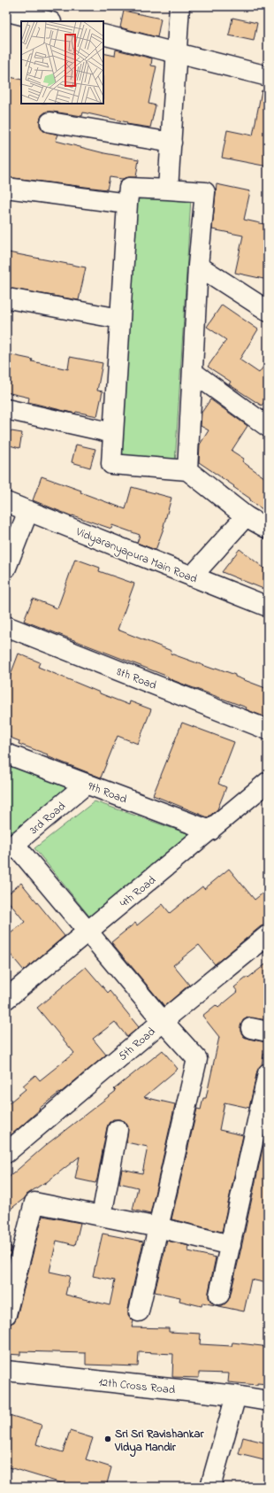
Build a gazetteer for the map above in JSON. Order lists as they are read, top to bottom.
{
  "streets": {
    "street": [
      "Vidyaranyapura Main Road",
      "8th Road",
      "9th Road",
      "3rd Road",
      "4th Road",
      "5th Road",
      "12th Cross Road"
    ]
  },
  "crossings": [
    ["9th Road", "3rd Road"],
    ["9th Road", "4th Road"]
  ],
  "places": ["Sri Sri Ravishankar Vidya Mandir"]
}
